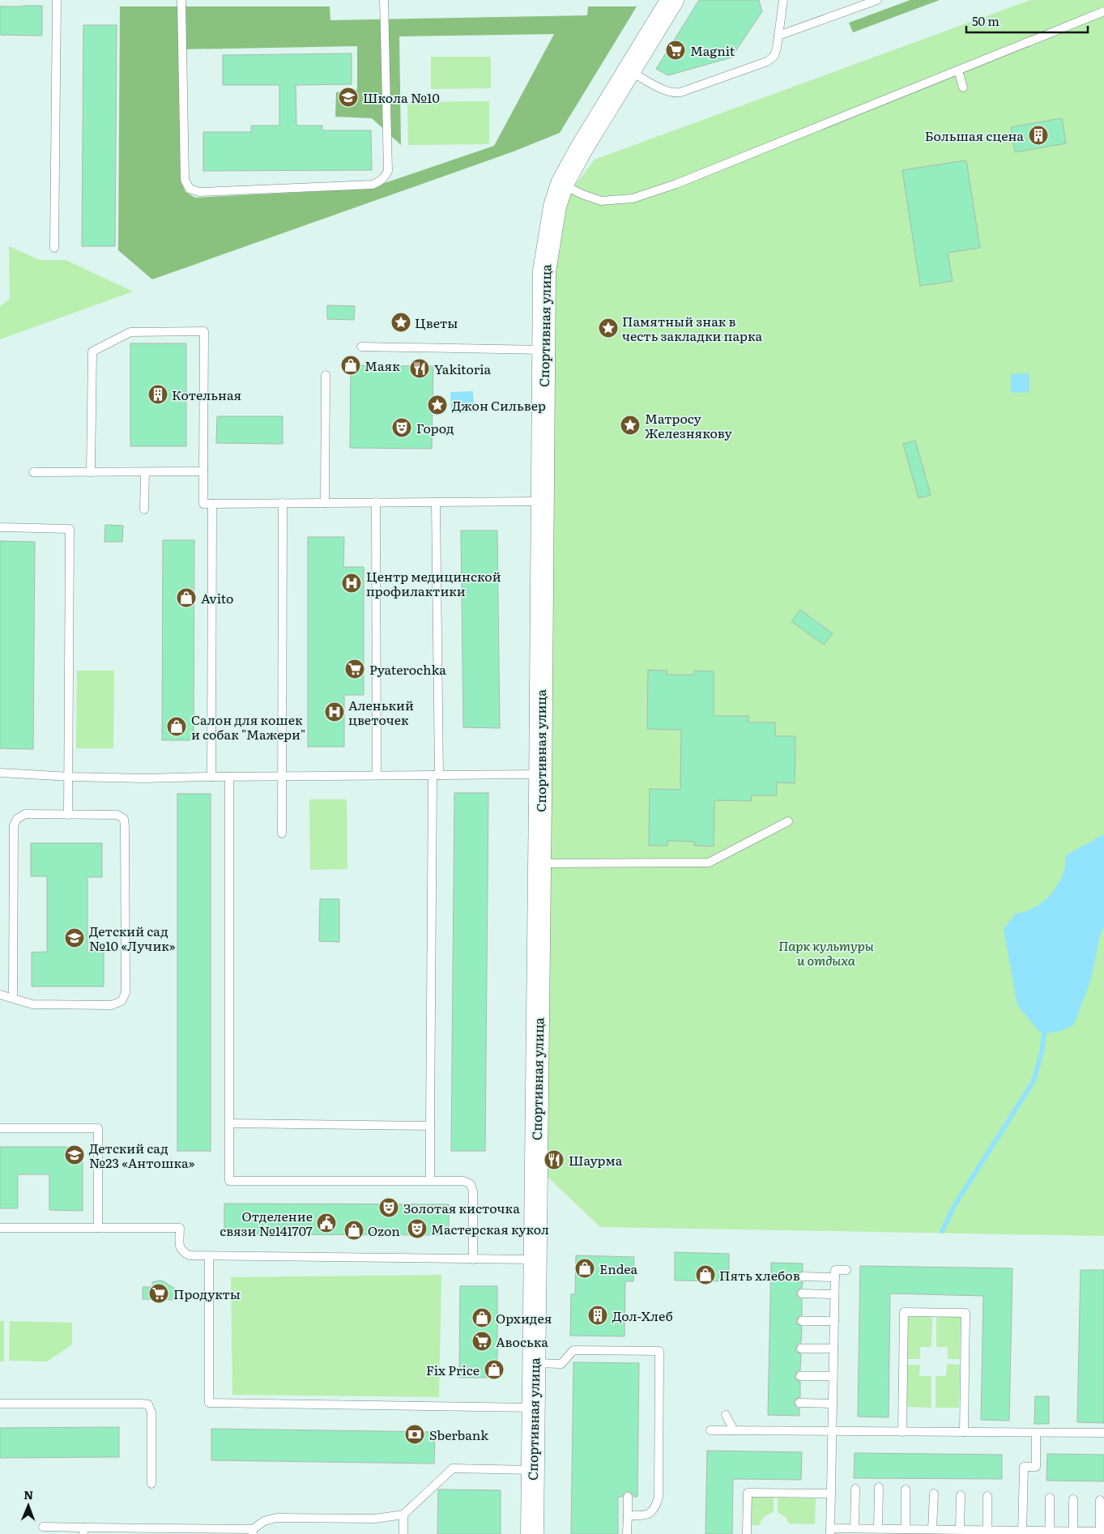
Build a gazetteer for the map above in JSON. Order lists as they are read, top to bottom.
{
  "streets": {
    "street": ["Спортивная улица"]
  },
  "parks": ["Парк культуры и отдыха"],
  "places": {
    "supermarket": [
      "Magnit",
      "Pyaterochka",
      "Продукты",
      "Авоська"
    ],
    "school or university": ["Школа №10", "Детский сад №10 «Лучик»", "Детский сад №23 «Антошка»"],
    "building": ["Большая сцена", "Котельная", "Дол-Хлеб"],
    "place": [
      "Цветы",
      "Памятный знак в честь закладки парка",
      "Джон Сильвер",
      "Матросу Железнякову"
    ],
    "shop": [
      "Маяк",
      "Avito",
      "Салон для кошек и собак \"Мажери\"",
      "Ozon",
      "Endea",
      "Пять хлебов",
      "Орхидея",
      "Fix Price"
    ],
    "restaurant": ["Yakitoria", "Шаурма"],
    "theatre": ["Город", "Золотая кисточка", "Мастерская кукол"],
    "hospital": ["Центр медицинской профилактики", "Аленький цветочек"],
    "public building": ["Отделение связи №141707"],
    "bank": ["Sberbank"]
  },
  "scale_bar": "50 m",
  "north": "top"
}
